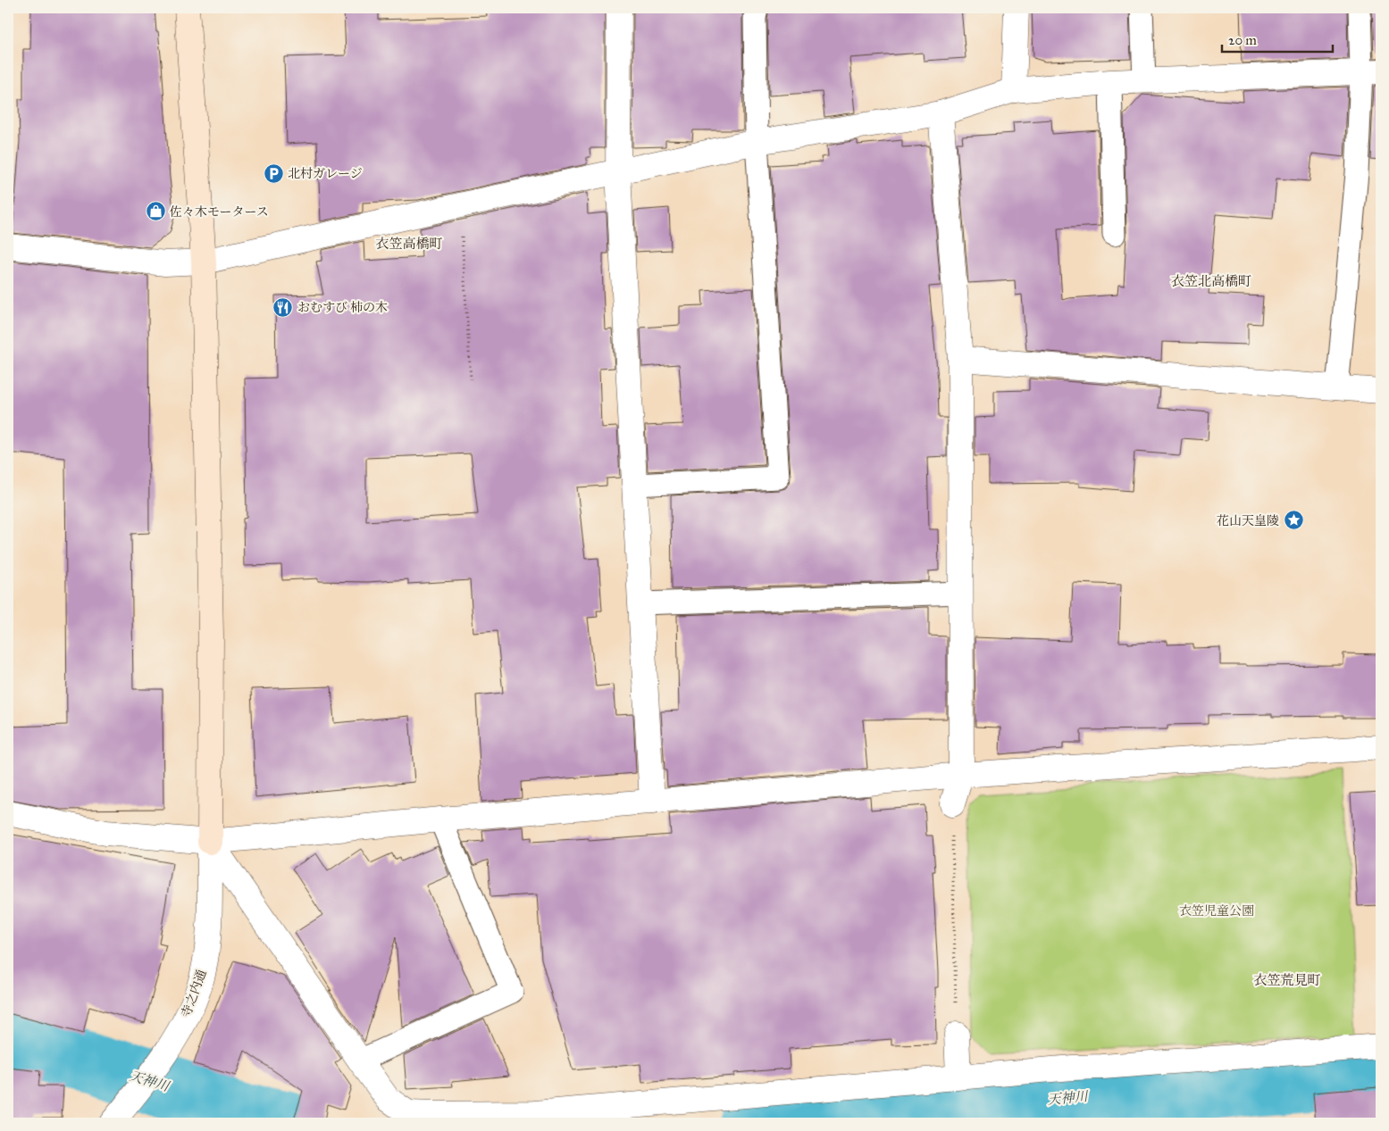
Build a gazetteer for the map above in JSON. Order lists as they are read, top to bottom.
{
  "streets": {
    "street": ["寺之内通"]
  },
  "districts": ["衣笠高橋町", "衣笠北高橋町", "衣笠荒見町"],
  "water": ["天神川"],
  "parks": ["衣笠児童公園"],
  "places": {
    "parking": ["北村ガレージ"],
    "shop": ["佐々木モータース"],
    "restaurant": ["おむすび 柿の木"],
    "place": ["花山天皇陵"]
  },
  "scale_bar": "20 m"
}
